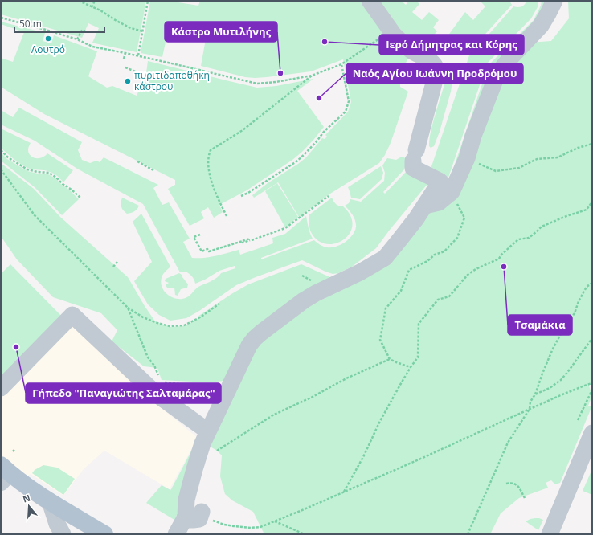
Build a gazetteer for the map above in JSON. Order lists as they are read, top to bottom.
{
  "places": [
    "Λουτρό",
    "Ιερό Δήμητρας και Κόρης",
    "Κάστρο Μυτιλήνης",
    "πυριτιδαποθήκη κάστρου",
    "Ναός Αγίου Ιωάννη Προδρόμου",
    "Τσαμάκια",
    "Γήπεδο \"Παναγιώτης Σαλταμάρας\""
  ],
  "scale_bar": "50 m",
  "north": "top"
}
